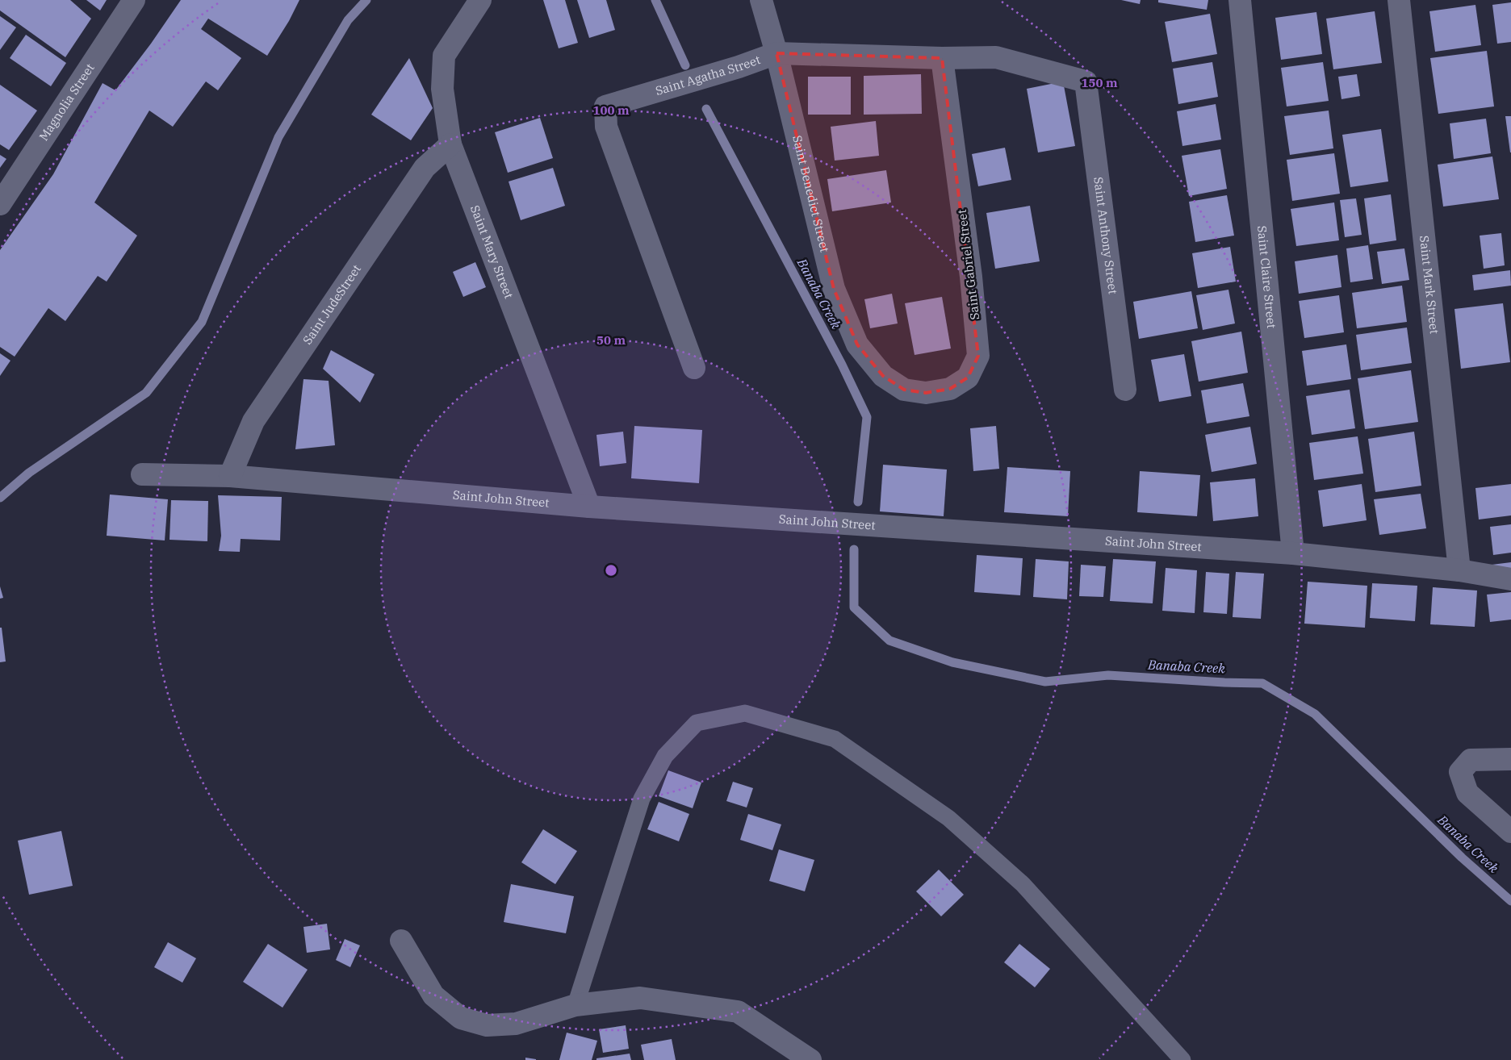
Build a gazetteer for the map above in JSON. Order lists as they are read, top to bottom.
{
  "streets": {
    "street": [
      "Saint Agatha Street",
      "Magnolia Street",
      "Saint Benedict Street",
      "Saint Anthony Street",
      "Saint Mary Street",
      "Saint Gabriel Street",
      "Saint Claire Street",
      "Saint Mark Street",
      "Saint JudeStreet",
      "Saint John Street"
    ]
  },
  "crossings": [
    ["Saint Agatha Street", "Saint Benedict Street"],
    ["Saint Agatha Street", "Saint Anthony Street"],
    ["Saint Agatha Street", "Saint Gabriel Street"],
    ["Saint Benedict Street", "Saint Gabriel Street"],
    ["Saint Mary Street", "Saint JudeStreet"],
    ["Saint Mary Street", "Saint John Street"],
    ["Saint Claire Street", "Saint John Street"],
    ["Saint Mark Street", "Saint John Street"],
    ["Saint JudeStreet", "Saint John Street"]
  ],
  "water": ["Banaba Creek"],
  "rings": ["150 m", "100 m", "50 m"]
}
